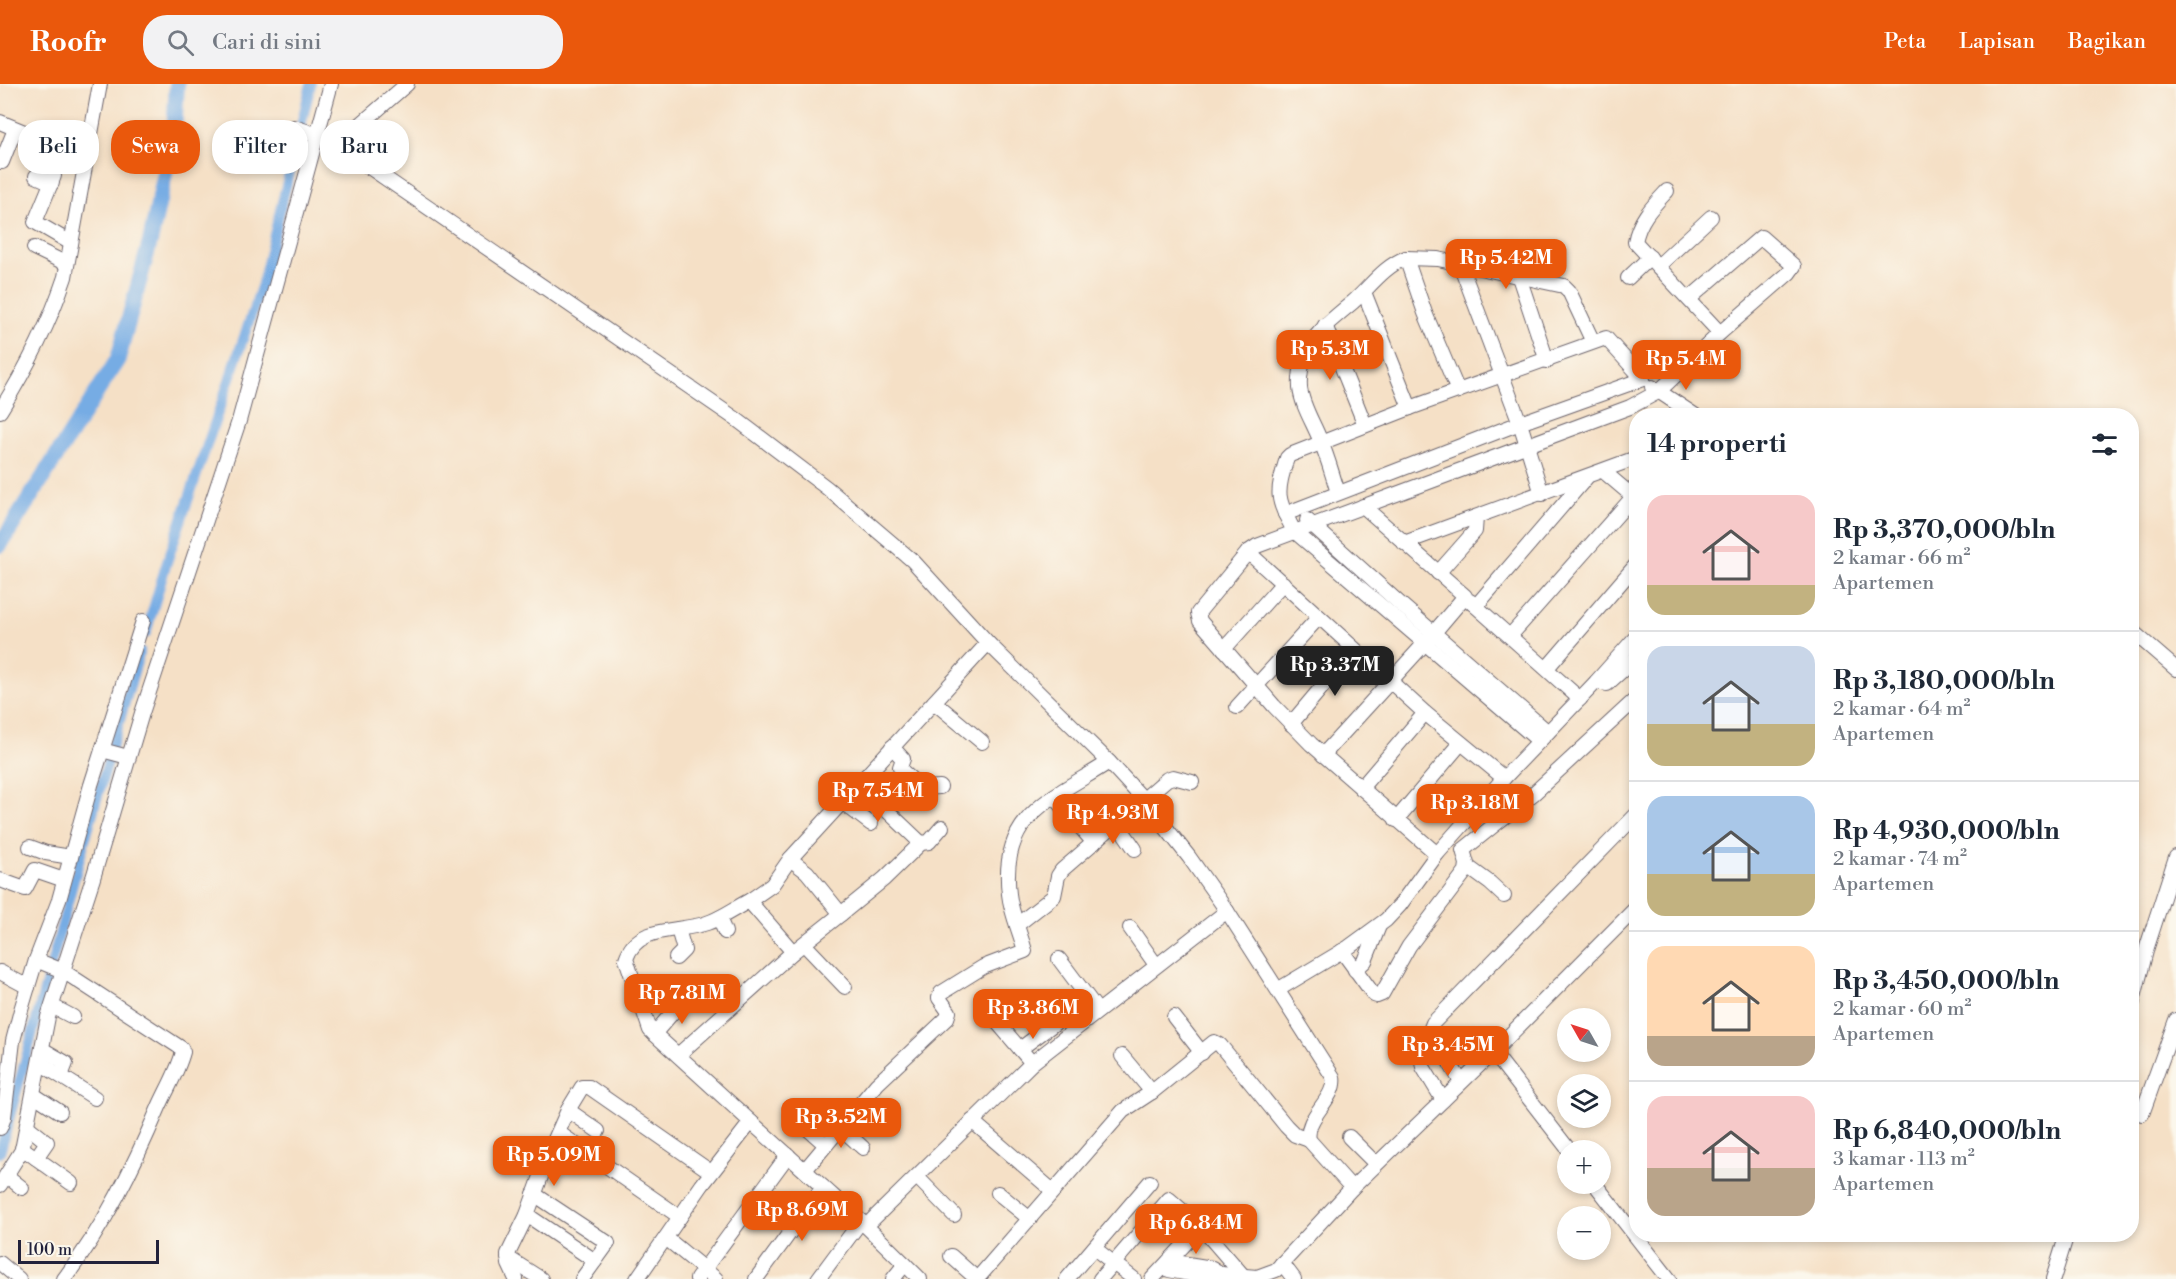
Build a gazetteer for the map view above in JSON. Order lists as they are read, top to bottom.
{
  "scale_bar": "100 m",
  "north": "top left",
  "page": {
    "header": "Roofr",
    "search": "Cari di sini",
    "nav": ["Peta", "Lapisan", "Bagikan"],
    "chip": [
      "Beli",
      "Sewa",
      "Filter",
      "Baru"
    ],
    "price": [
      "Rp 5.42M",
      "Rp 5.3M",
      "Rp 5.4M",
      "Rp 3.37M",
      "Rp 7.54M",
      "Rp 3.18M",
      "Rp 4.93M",
      "Rp 7.81M",
      "Rp 3.86M",
      "Rp 3.45M",
      "Rp 3.52M",
      "Rp 5.09M",
      "Rp 8.69M",
      "Rp 6.84M"
    ],
    "heading": "14 properti",
    "list": [
      {
        "name": "Rp 3,370,000/bln",
        "note": "2 kamar · 66 m² · Apartemen"
      },
      {
        "name": "Rp 3,180,000/bln",
        "note": "2 kamar · 64 m² · Apartemen"
      },
      {
        "name": "Rp 4,930,000/bln",
        "note": "2 kamar · 74 m² · Apartemen"
      },
      {
        "name": "Rp 3,450,000/bln",
        "note": "2 kamar · 60 m² · Apartemen"
      },
      {
        "name": "Rp 6,840,000/bln",
        "note": "3 kamar · 113 m² · Apartemen"
      }
    ],
    "map_buttons": ["+", "−"],
    "scale": "100 m"
  }
}
